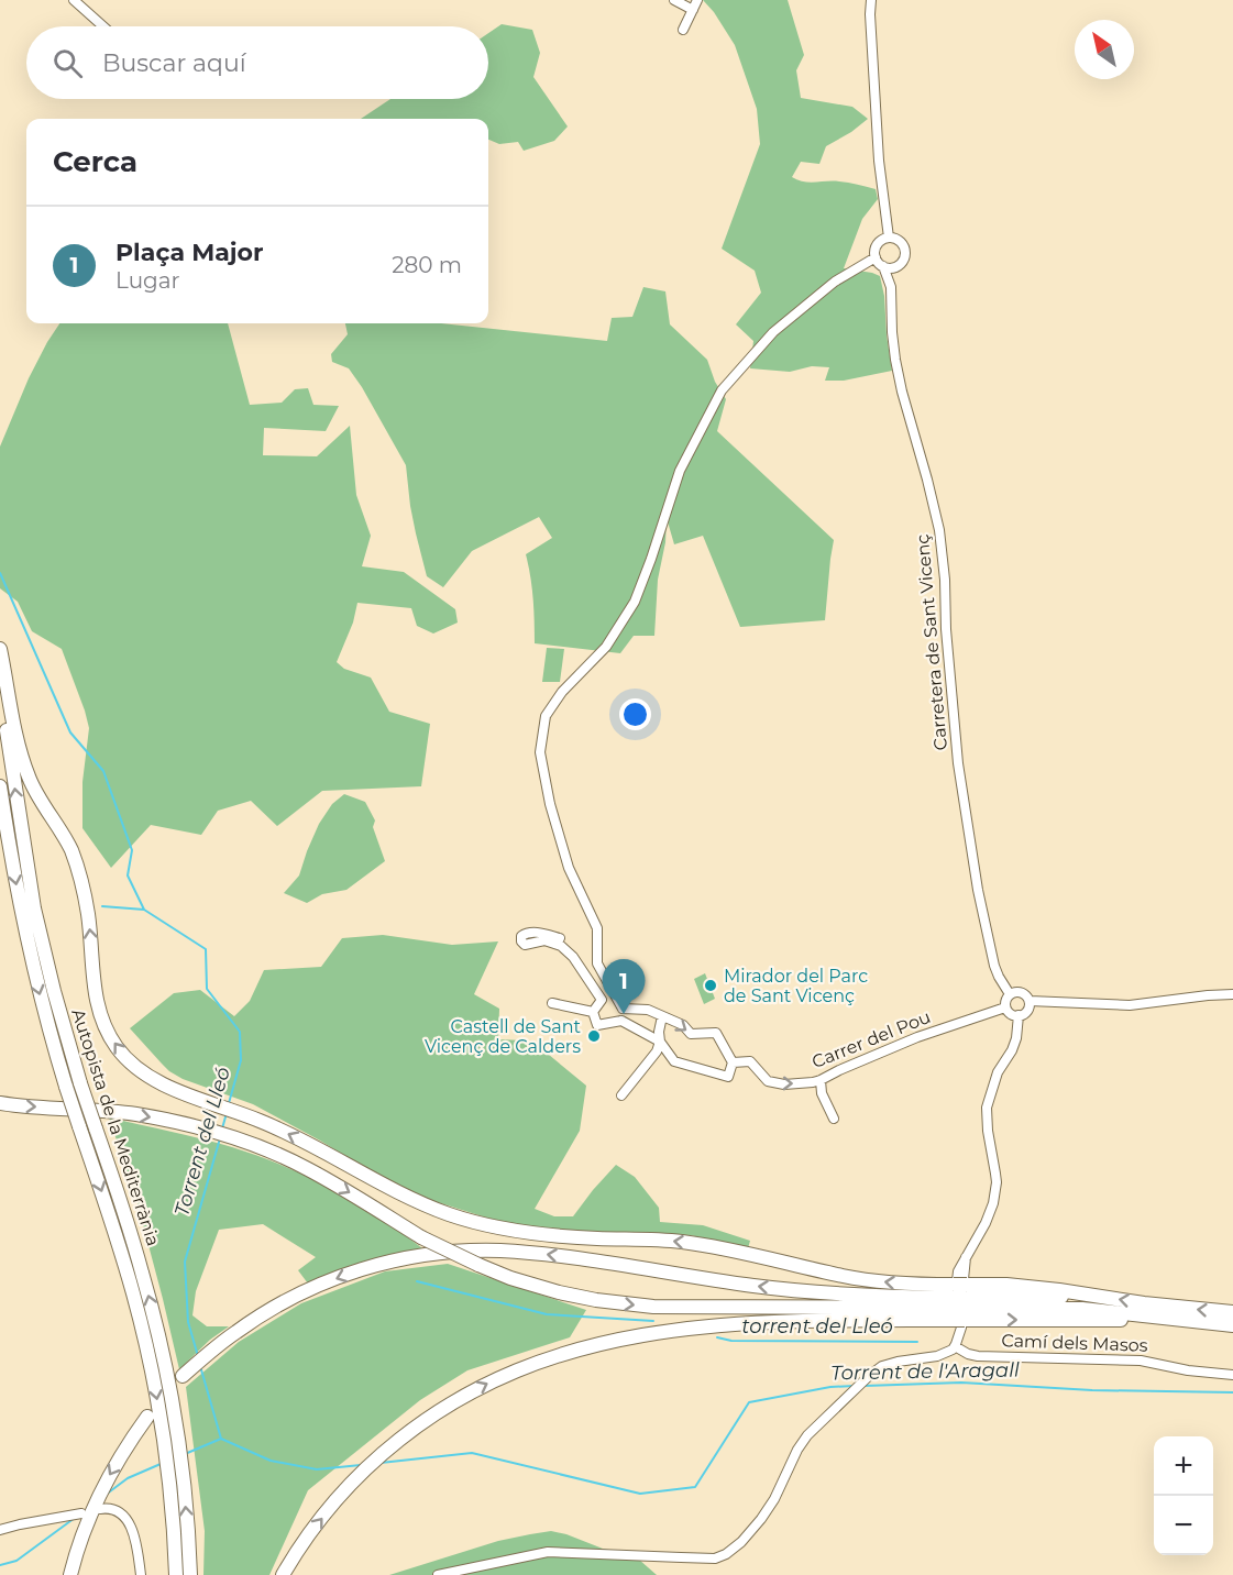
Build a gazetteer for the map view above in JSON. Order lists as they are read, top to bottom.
{
  "streets": {
    "highway": ["Autopista de la Mediterrània"],
    "street": ["Carretera de Sant Vicenç", "Carrer del Pou", "Camí dels Masos"]
  },
  "crossings": [
    ["Carretera de Sant Vicenç", "Carrer del Pou"]
  ],
  "water": ["Torrent del Lleó", "torrent del Lleó", "Torrent de l'Aragall"],
  "places": ["Mirador del Parc de Sant Vicenç", "Castell de Sant Vicenç de Calders"],
  "north": "top left",
  "page": {
    "search": "Buscar aquí",
    "heading": "Cerca",
    "list": [
      {
        "mark": "1",
        "name": "Plaça Major",
        "note": "Lugar",
        "value": "280 m"
      }
    ],
    "pins": "1",
    "map_buttons": ["+", "−"]
  }
}
